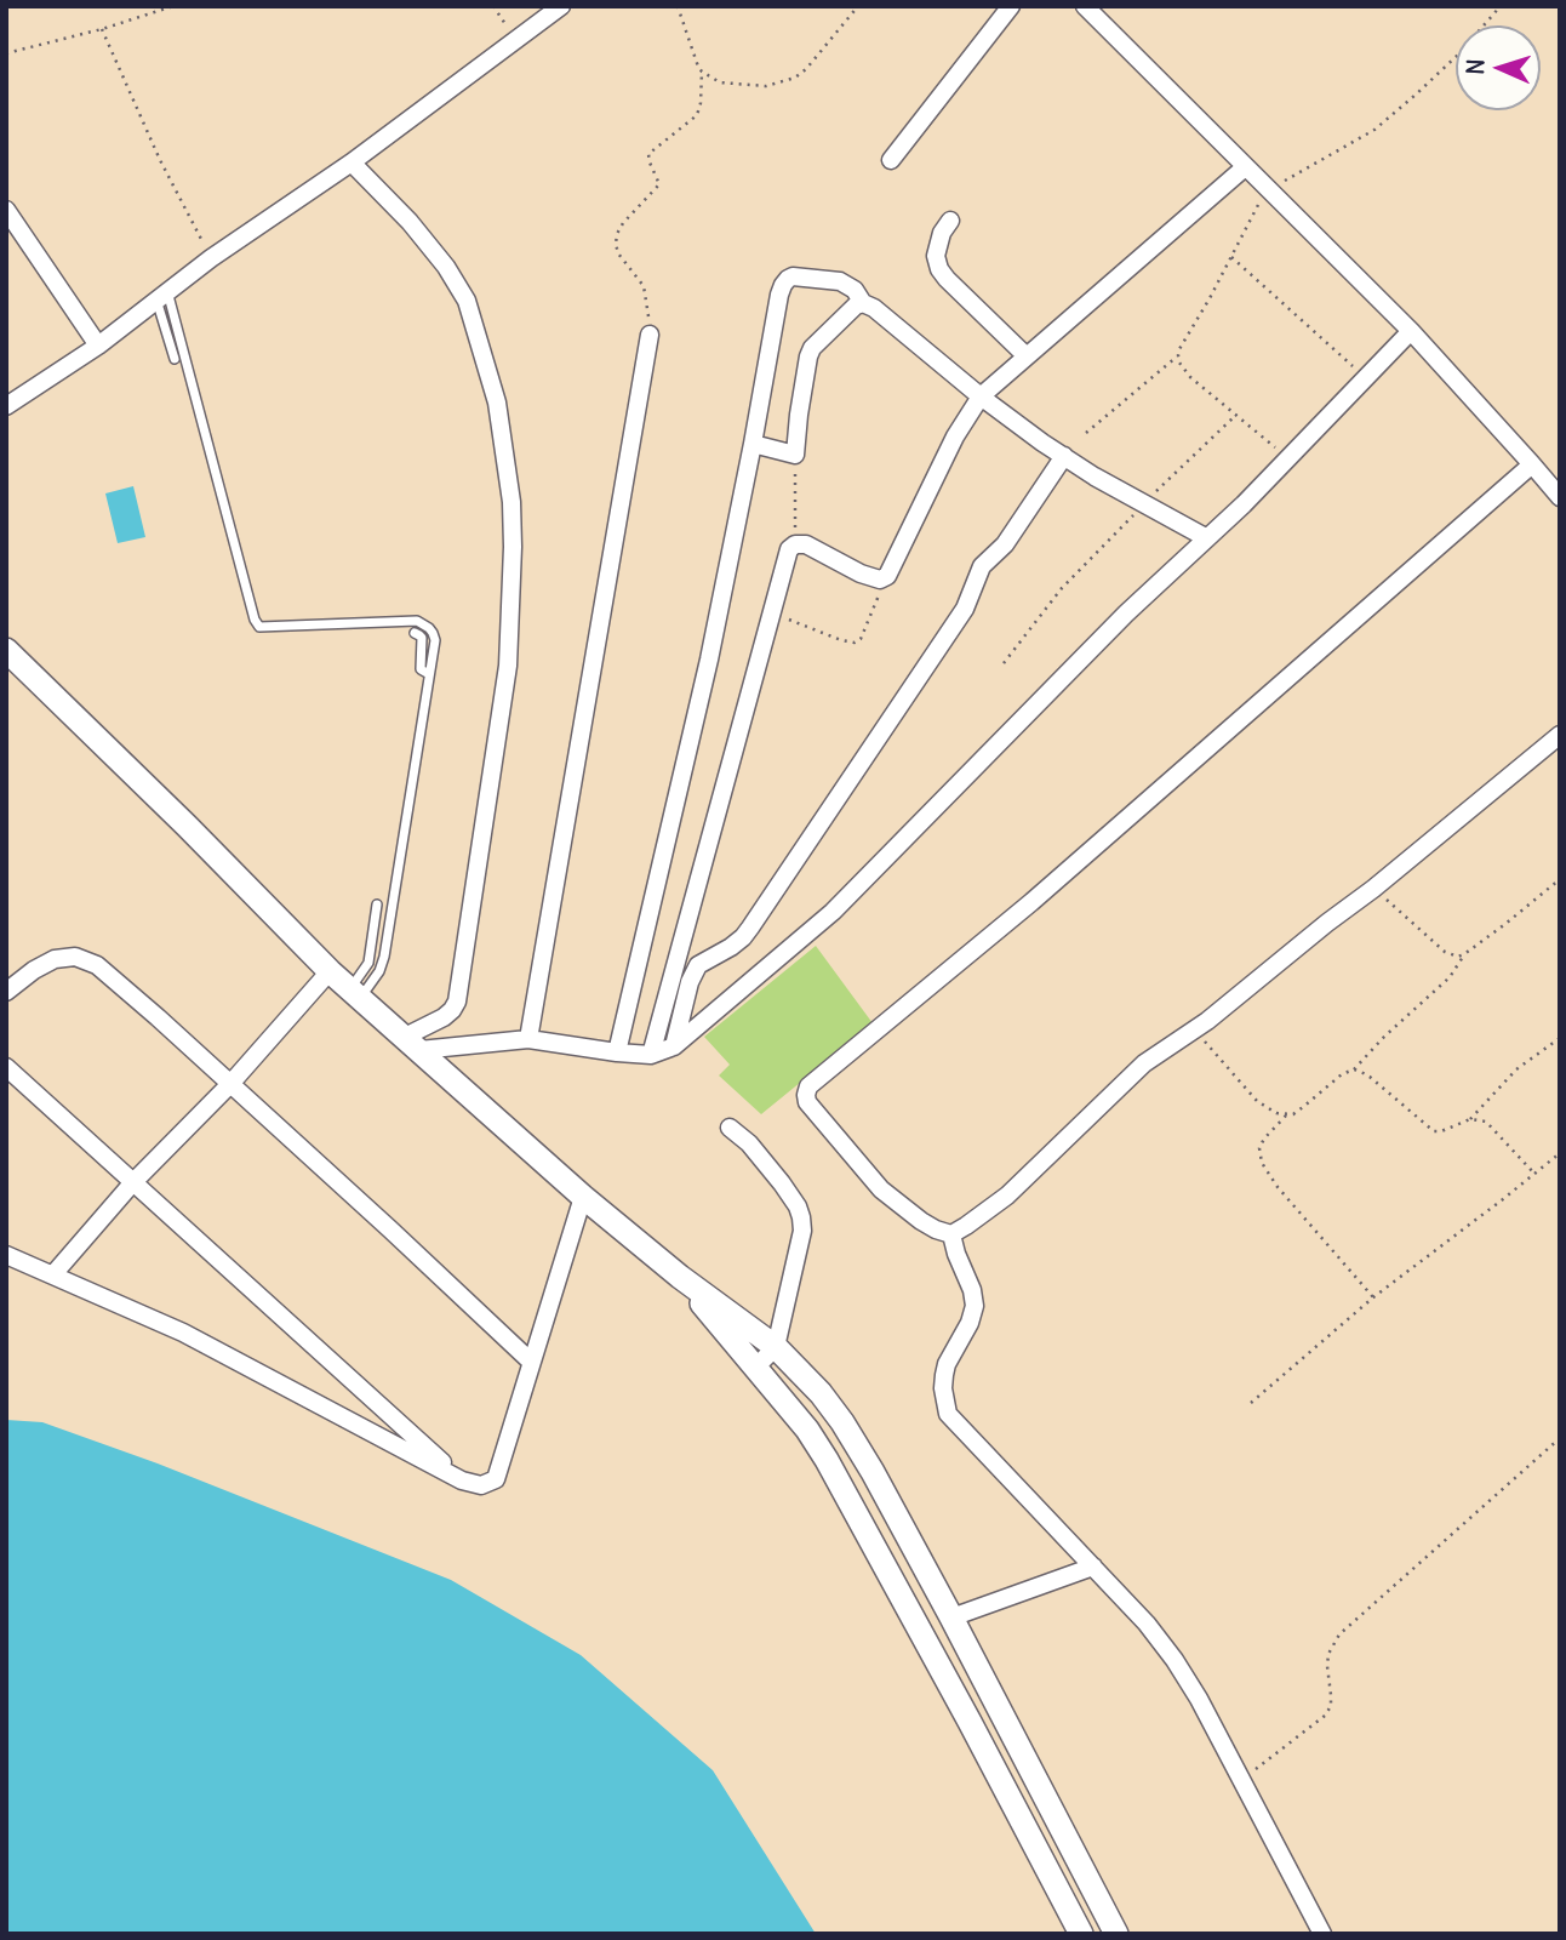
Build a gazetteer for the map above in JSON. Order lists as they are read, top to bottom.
{
  "north": "left"
}
